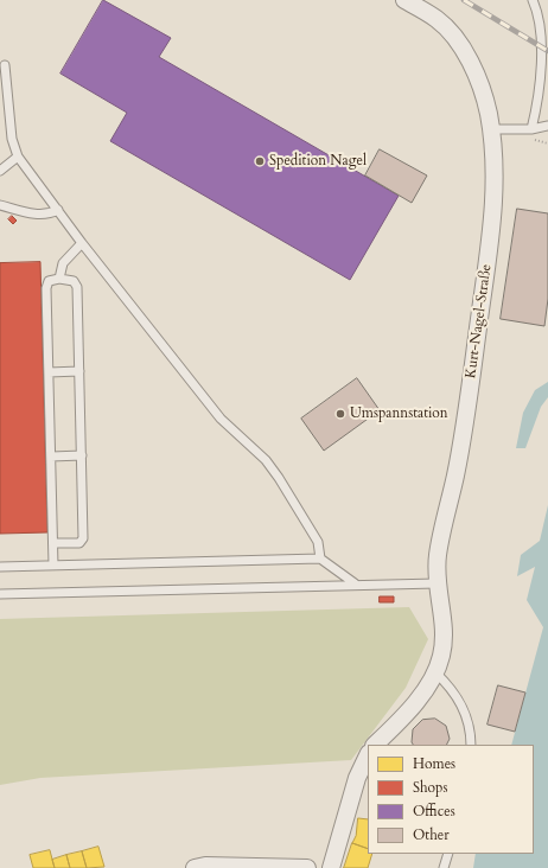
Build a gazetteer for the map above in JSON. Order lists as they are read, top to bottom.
{
  "streets": {
    "street": ["Kurt-Nagel-Straße"]
  },
  "places": ["Spedition Nagel", "Umspannstation"],
  "legend": [
    "Homes",
    "Shops",
    "Offices",
    "Other"
  ]
}
